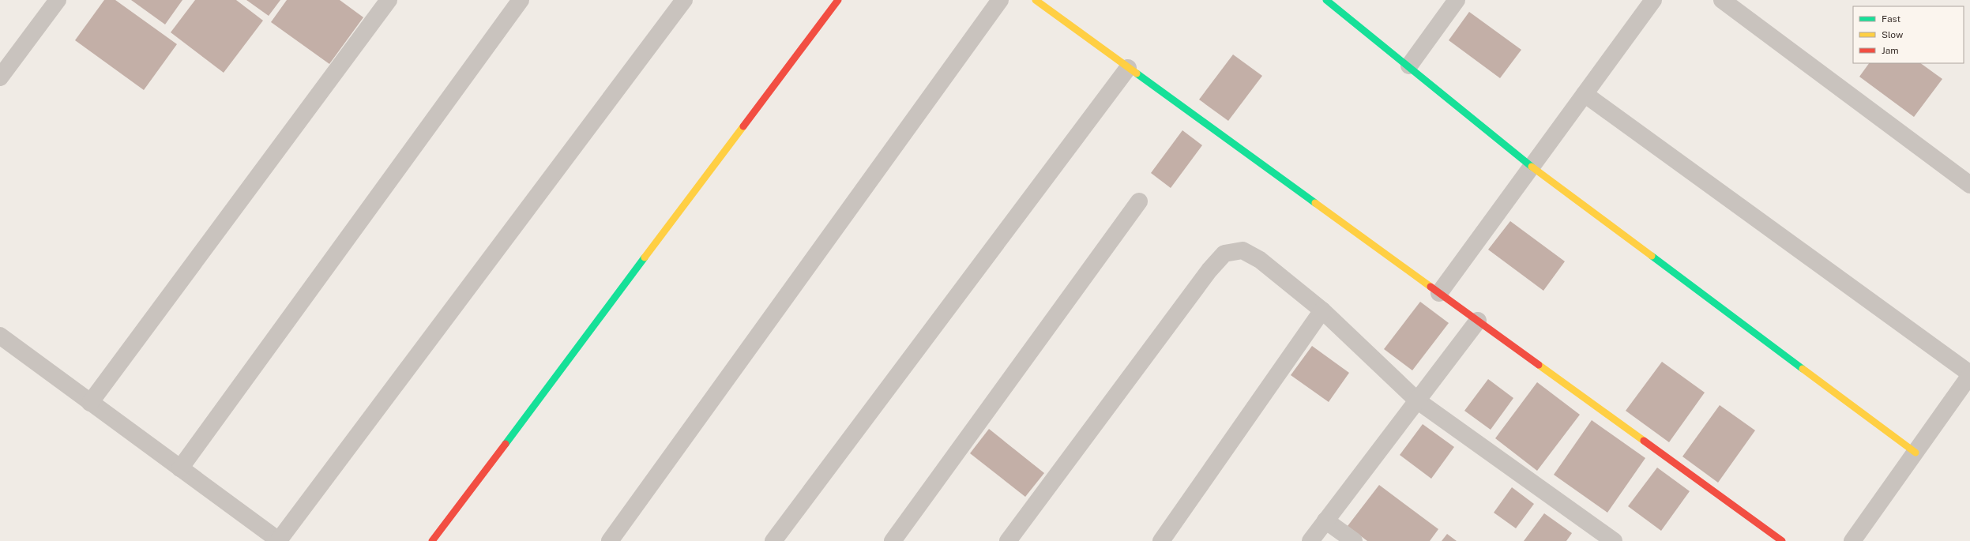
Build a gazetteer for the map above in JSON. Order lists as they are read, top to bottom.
{
  "legend": ["Fast", "Slow", "Jam"]
}
